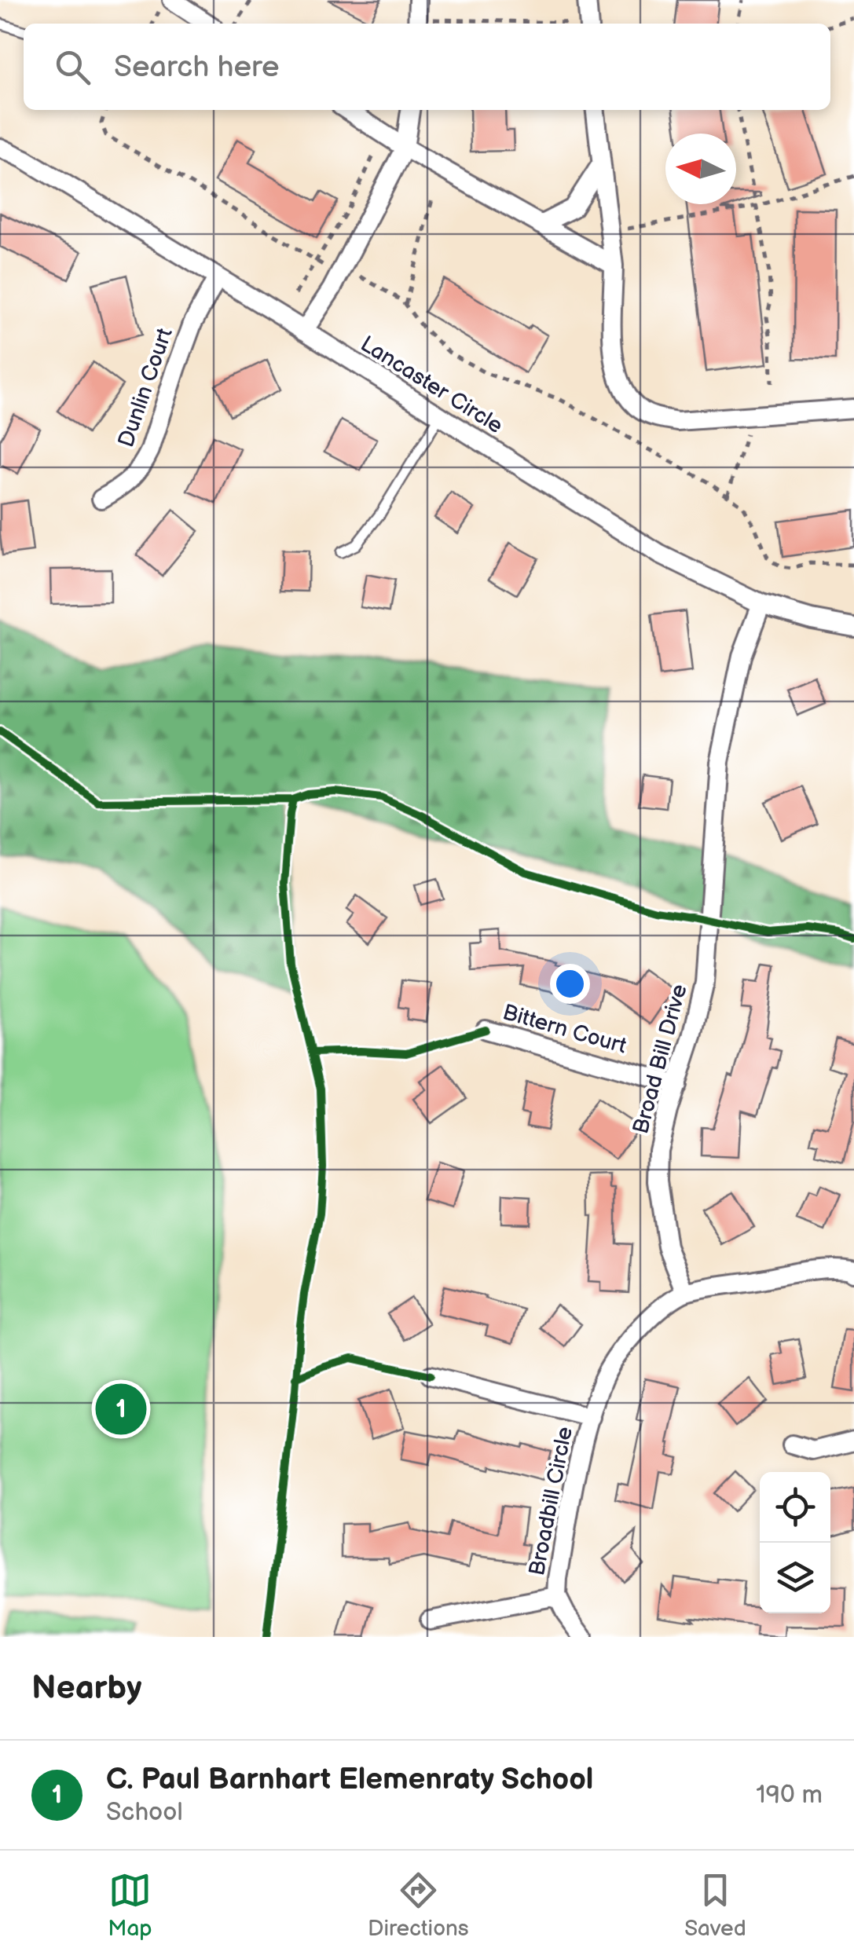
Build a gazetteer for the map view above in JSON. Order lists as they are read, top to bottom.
{
  "streets": {
    "street": [
      "Lancaster Circle",
      "Dunlin Court",
      "Bittern Court",
      "Broad Bill Drive",
      "Broadbill Circle"
    ]
  },
  "crossings": [
    ["Lancaster Circle", "Dunlin Court"],
    ["Lancaster Circle", "Broad Bill Drive"],
    ["Bittern Court", "Broad Bill Drive"],
    ["Broad Bill Drive", "Broadbill Circle"]
  ],
  "north": "left",
  "page": {
    "search": "Search here",
    "pins": "1",
    "heading": "Nearby",
    "list": [
      {
        "mark": "1",
        "name": "C. Paul Barnhart Elemenraty School",
        "note": "School",
        "value": "190 m"
      }
    ],
    "nav": ["Map", "Directions", "Saved"]
  }
}
